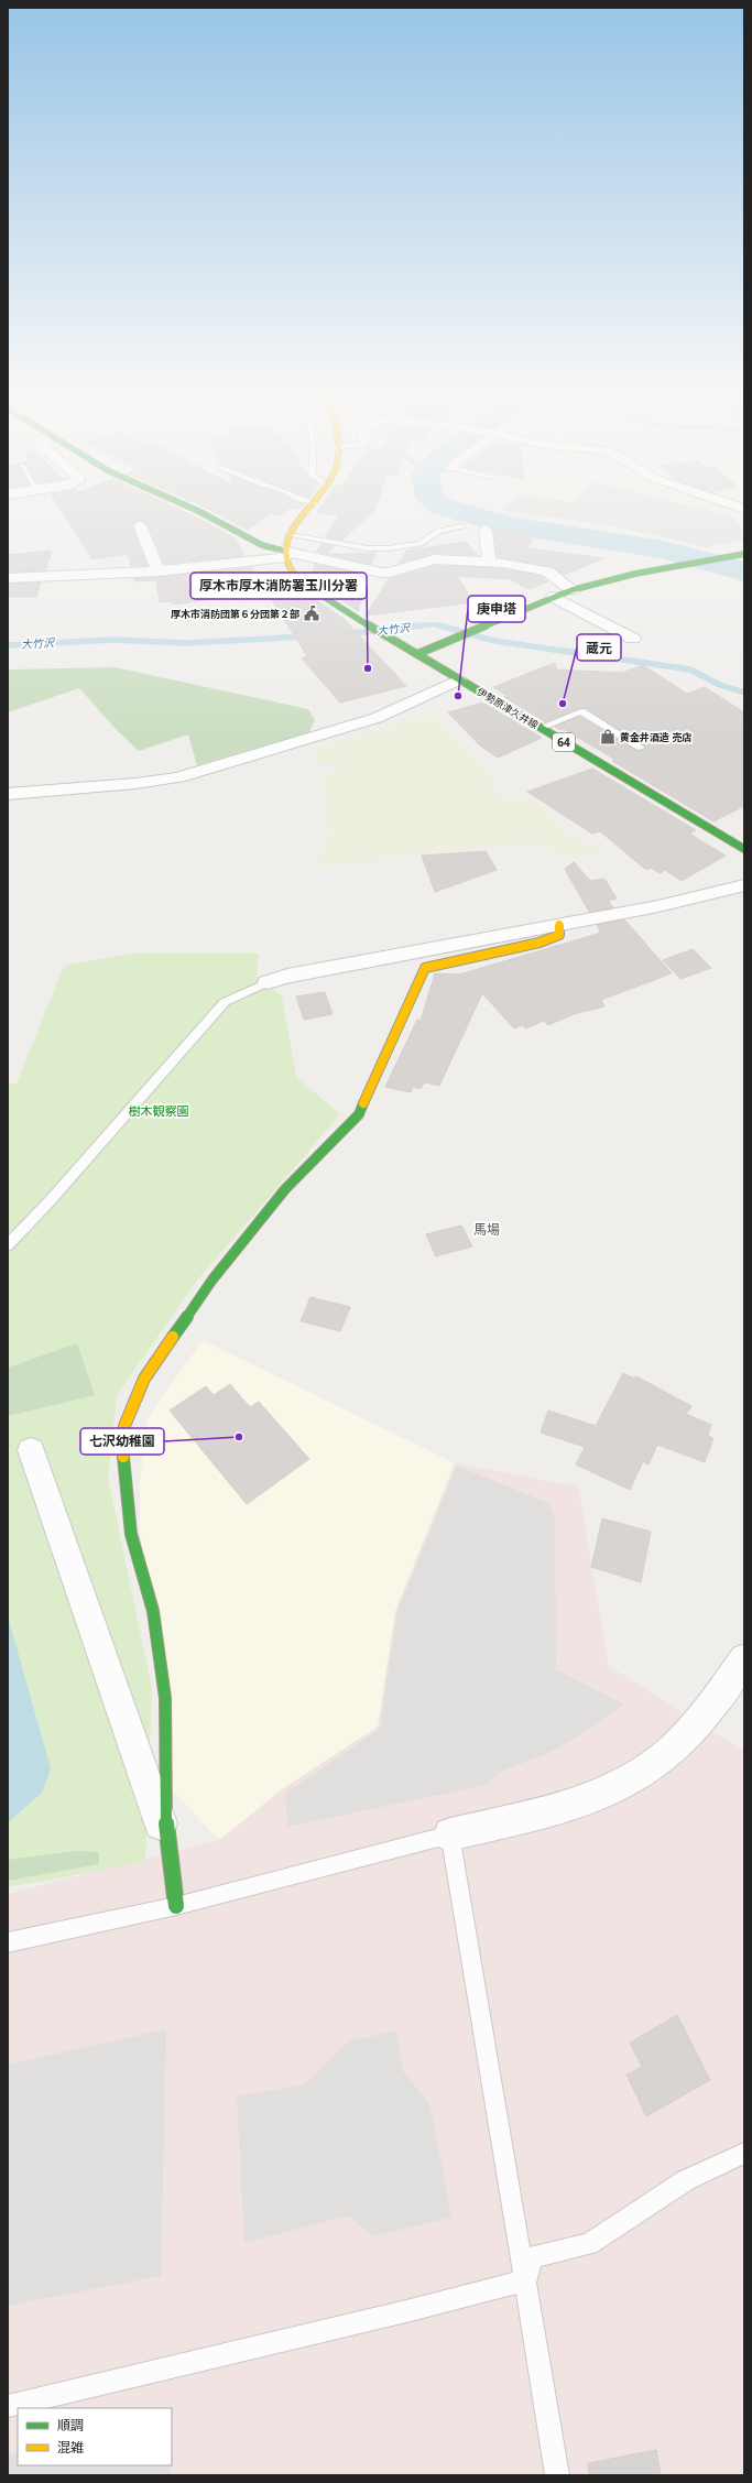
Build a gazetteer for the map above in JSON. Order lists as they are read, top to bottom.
{
  "streets": {
    "street": ["伊勢原津久井線", "64"]
  },
  "districts": ["馬場"],
  "water": ["大竹沢"],
  "parks": ["樹木観察園"],
  "places": {
    "public building": ["厚木市消防団第６分団第２部"],
    "other": [
      "厚木市厚木消防署玉川分署",
      "庚申塔",
      "蔵元",
      "七沢幼稚園"
    ],
    "shop": ["黄金井酒造 売店"]
  },
  "legend": ["順調", "混雑"]
}
